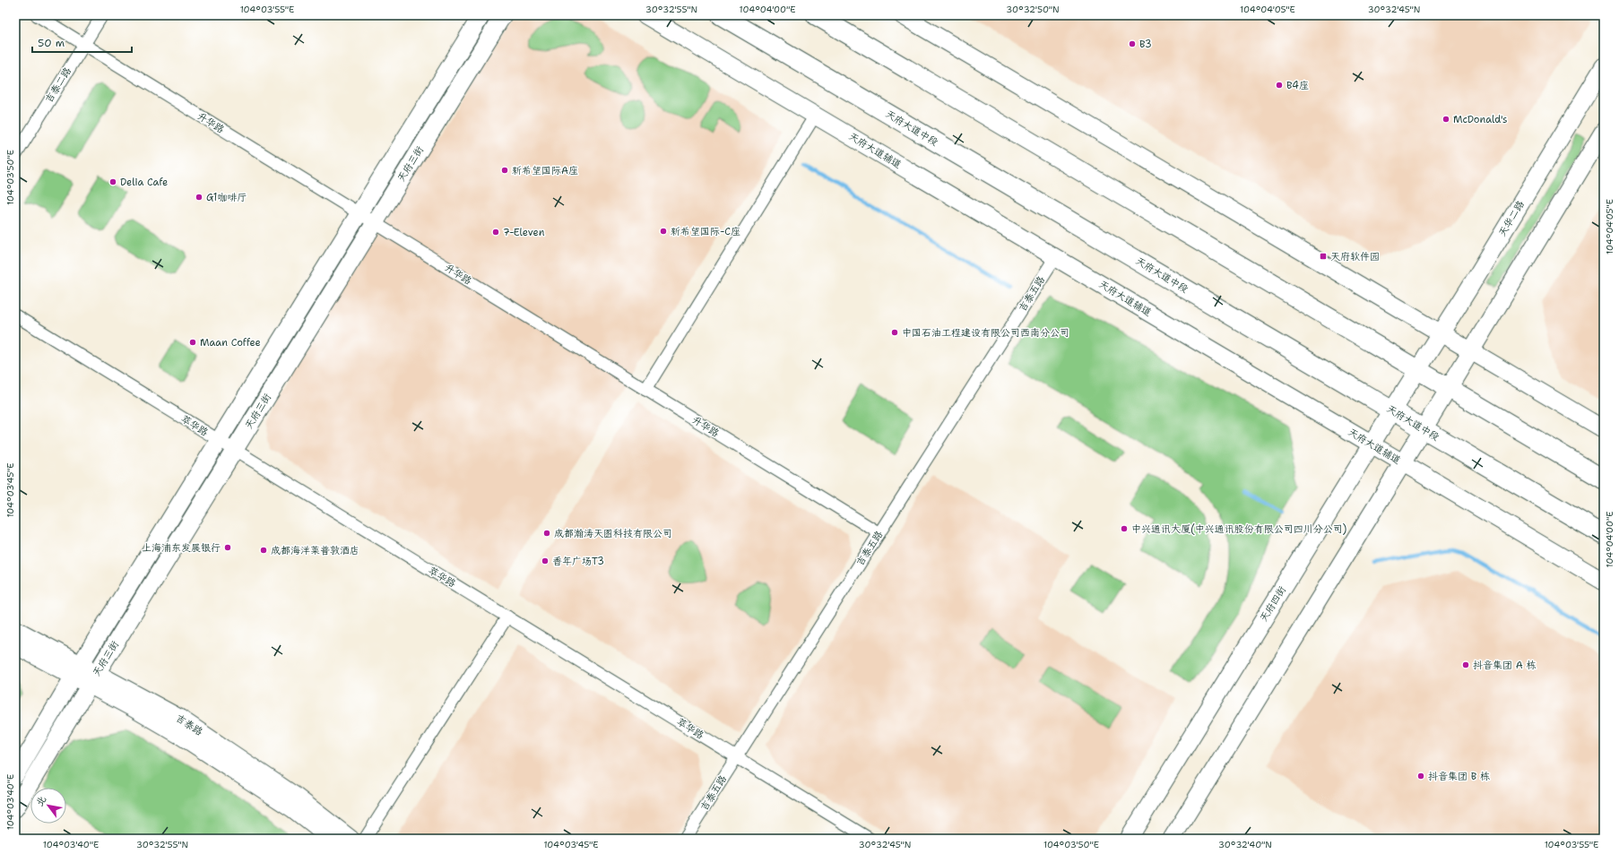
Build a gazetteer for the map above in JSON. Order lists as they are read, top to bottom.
{
  "streets": {
    "main road": ["天府大道中段"],
    "street": [
      "吉泰二路",
      "升华路",
      "天府大道辅道",
      "天府三街",
      "天华二路",
      "吉泰五路",
      "萃华路",
      "天府四街",
      "吉泰路"
    ]
  },
  "crossings": [
    ["吉泰二路", "升华路"],
    ["升华路", "天府三街"],
    ["升华路", "吉泰五路"],
    ["天府大道中段", "天府四街"],
    ["天府大道辅道", "吉泰五路"],
    ["天府大道辅道", "天府四街"],
    ["天府三街", "萃华路"],
    ["天府三街", "吉泰路"],
    ["天华二路", "天府四街"],
    ["吉泰五路", "萃华路"]
  ],
  "places": {
    "other": [
      "B3",
      "B4座",
      "McDonald's",
      "新希望国际A座",
      "Delia Cafe",
      "G1咖啡厅",
      "新希望国际-C座",
      "7-Eleven",
      "中国石油工程建设有限公司西南分公司",
      "Maan Coffee",
      "中兴通讯大厦(中兴通讯股份有限公司四川分公司)",
      "成都瀚涛天图科技有限公司",
      "上海浦东发展银行",
      "成都海洋莱普敦酒店",
      "香年广场T3",
      "抖音集团 A 栋",
      "抖音集团 B 栋"
    ],
    "transit": ["天府软件园"]
  },
  "scale_bar": "50 m",
  "north": "top left",
  "coordinates": [
    "104°03'55\"E",
    "30°32'55\"N",
    "104°04'00\"E",
    "30°32'50\"N",
    "104°04'05\"E",
    "30°32'45\"N",
    "104°03'50\"E",
    "104°03'45\"E",
    "104°03'40\"E",
    "30°32'40\"N"
  ]
}
